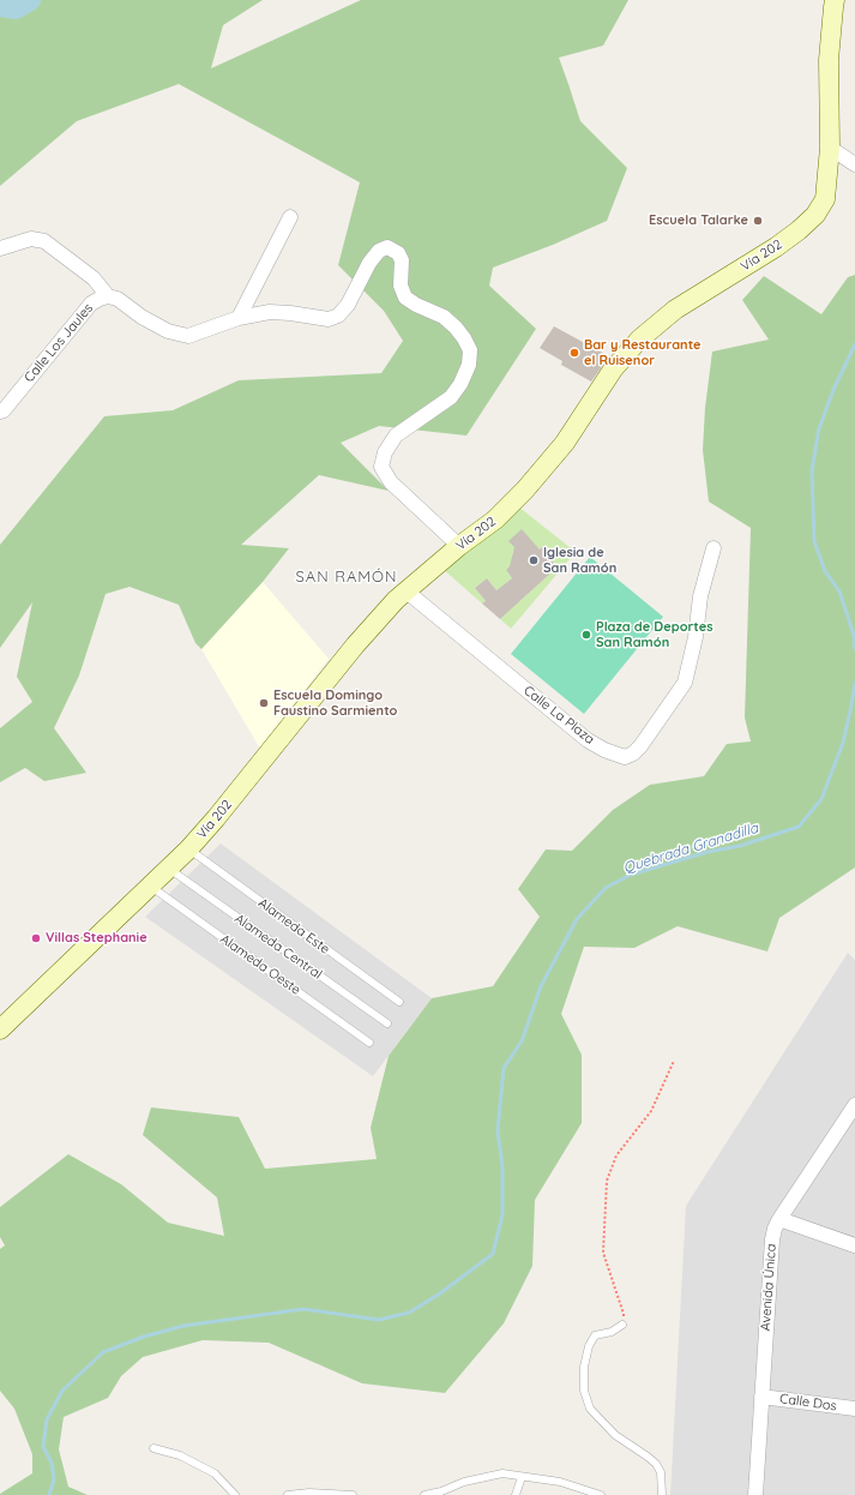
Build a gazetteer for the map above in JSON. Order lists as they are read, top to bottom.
{
  "streets": {
    "main road": ["Vía 202"],
    "street": [
      "Calle Los Jaules",
      "Calle La Plaza",
      "Avenida Única",
      "Calle Dos"
    ],
    "lane": ["Alameda Este", "Alameda Central", "Alameda Oeste"]
  },
  "crossings": [
    ["Vía 202", "Calle Los Jaules"],
    ["Vía 202", "Calle La Plaza"],
    ["Vía 202", "Alameda Este"],
    ["Vía 202", "Alameda Central"],
    ["Vía 202", "Alameda Oeste"],
    ["Avenida Única", "Calle Dos"]
  ],
  "districts": ["SAN RAMÓN"],
  "water": ["Quebrada Granadilla"],
  "places": [
    "Escuela Talarke",
    "Bar y Restaurante el Ruisenor",
    "Iglesia de San Ramón",
    "Plaza de Deportes San Ramón",
    "Escuela Domingo Faustino Sarmiento",
    "Villas Stephanie"
  ]
}
